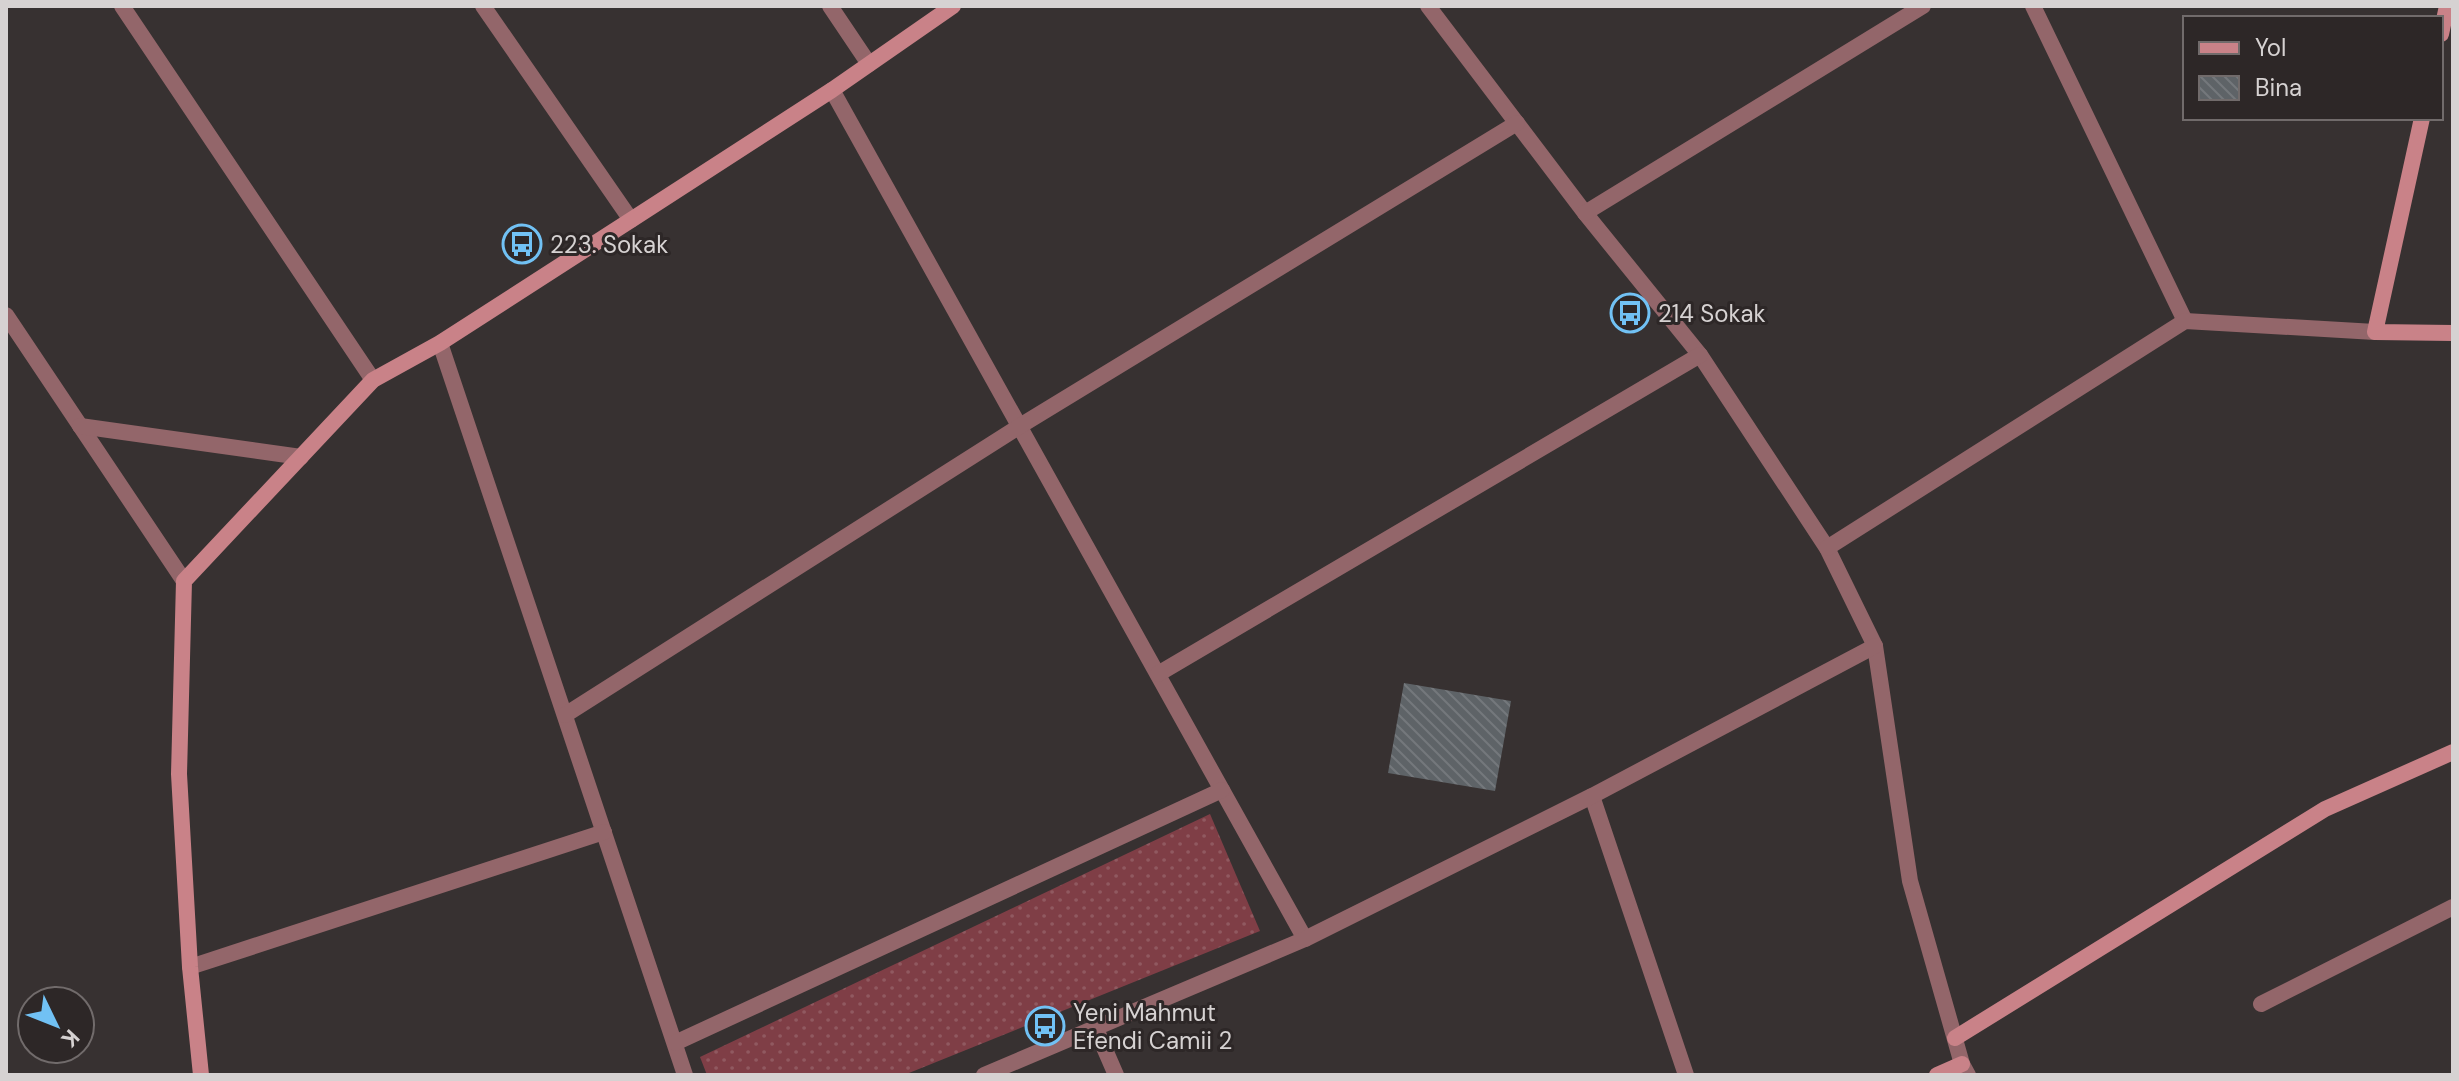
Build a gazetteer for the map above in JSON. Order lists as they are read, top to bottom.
{
  "places": {
    "bus stop": ["223. Sokak", "214 Sokak", "Yeni Mahmut Efendi Camii 2"]
  },
  "legend": ["Yol", "Bina"],
  "north": "bottom right"
}
